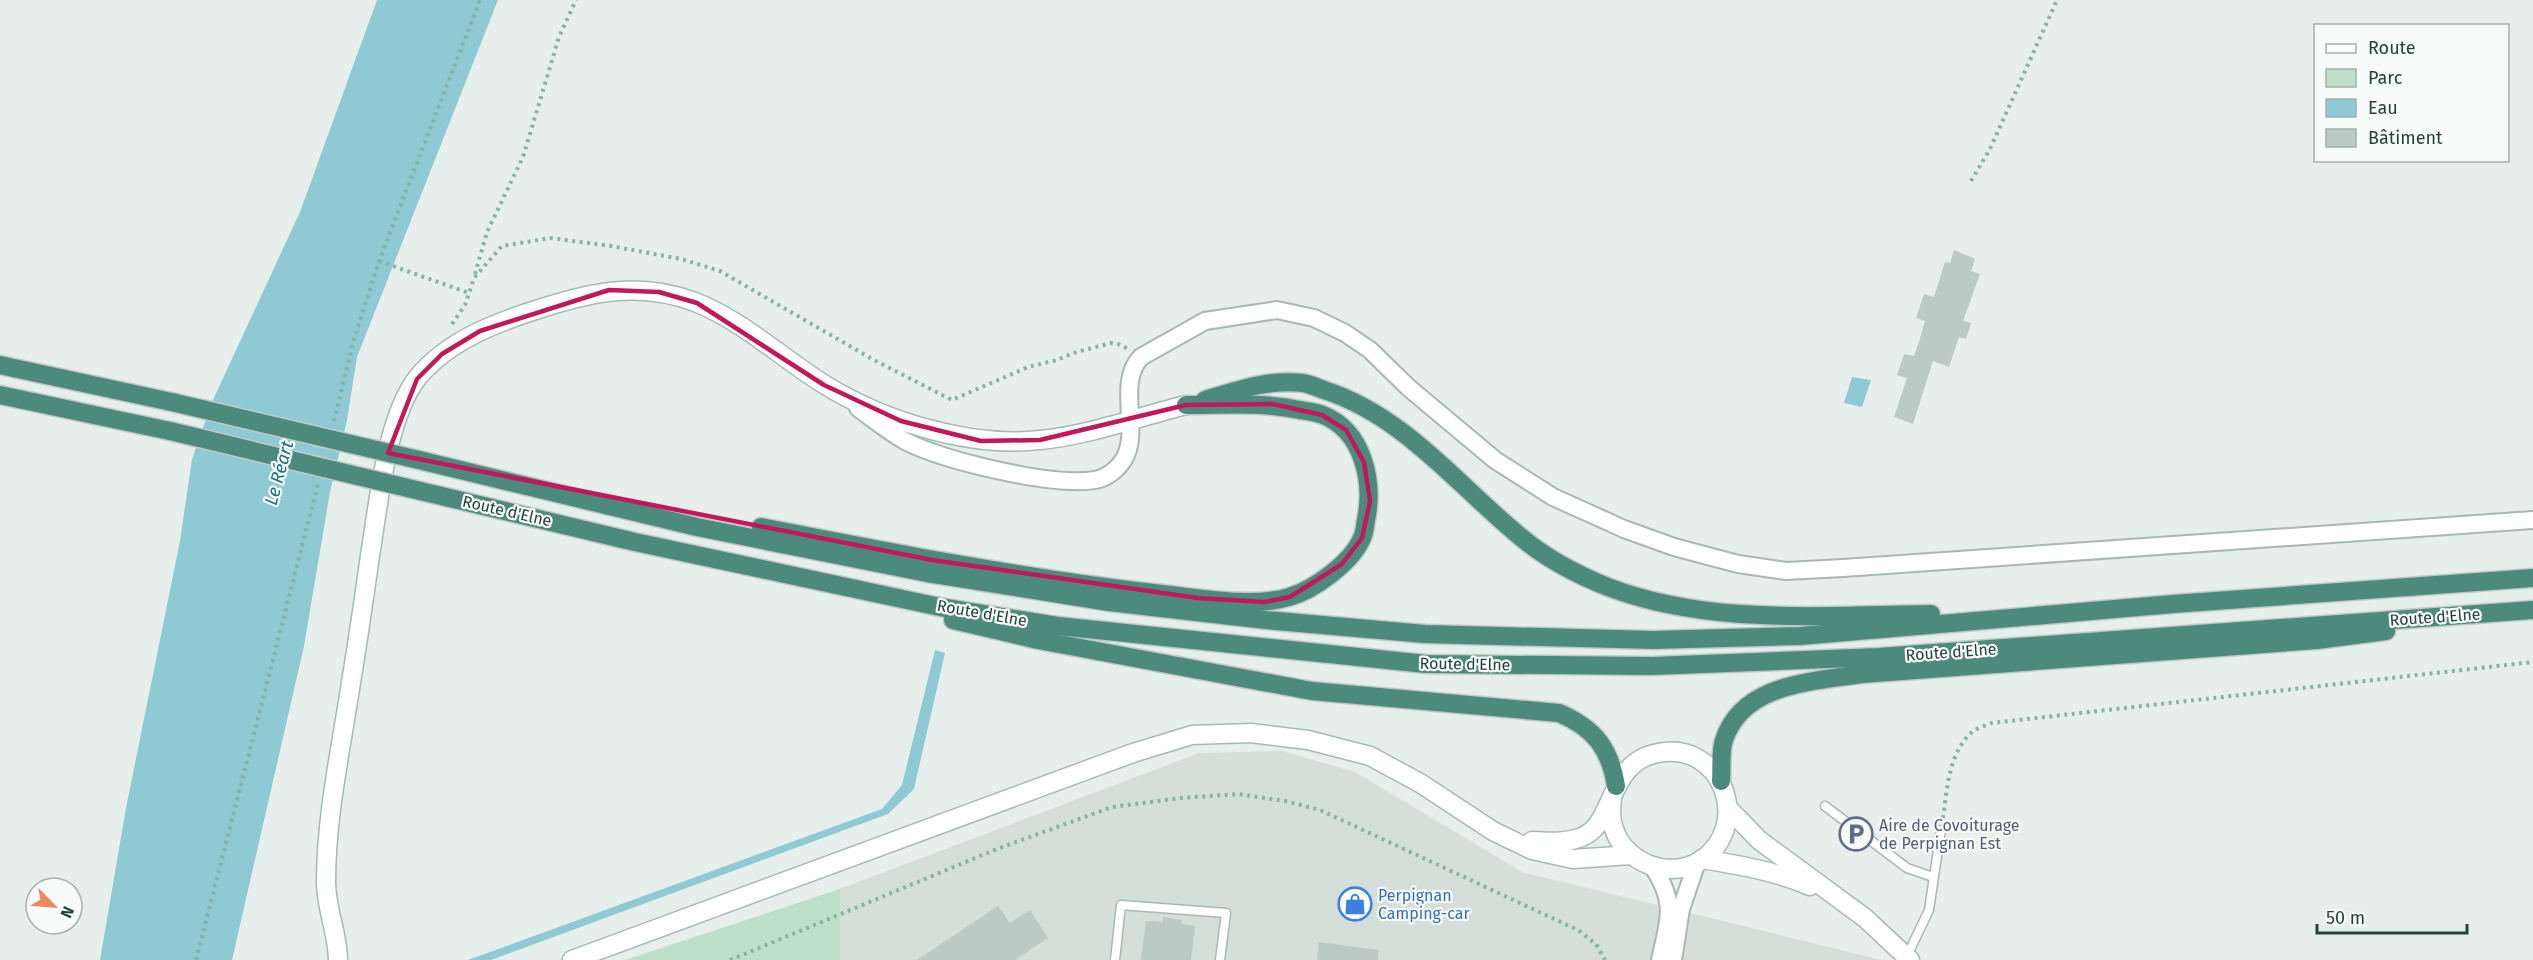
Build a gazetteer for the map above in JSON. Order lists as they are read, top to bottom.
{
  "streets": {
    "highway": ["Route d'Elne"]
  },
  "water": ["Le Réart"],
  "places": {
    "parking": ["Aire de Covoiturage de Perpignan Est"],
    "shop": ["Perpignan Camping-car"]
  },
  "legend": [
    "Route",
    "Parc",
    "Eau",
    "Bâtiment"
  ],
  "scale_bar": "50 m",
  "north": "bottom right"
}
